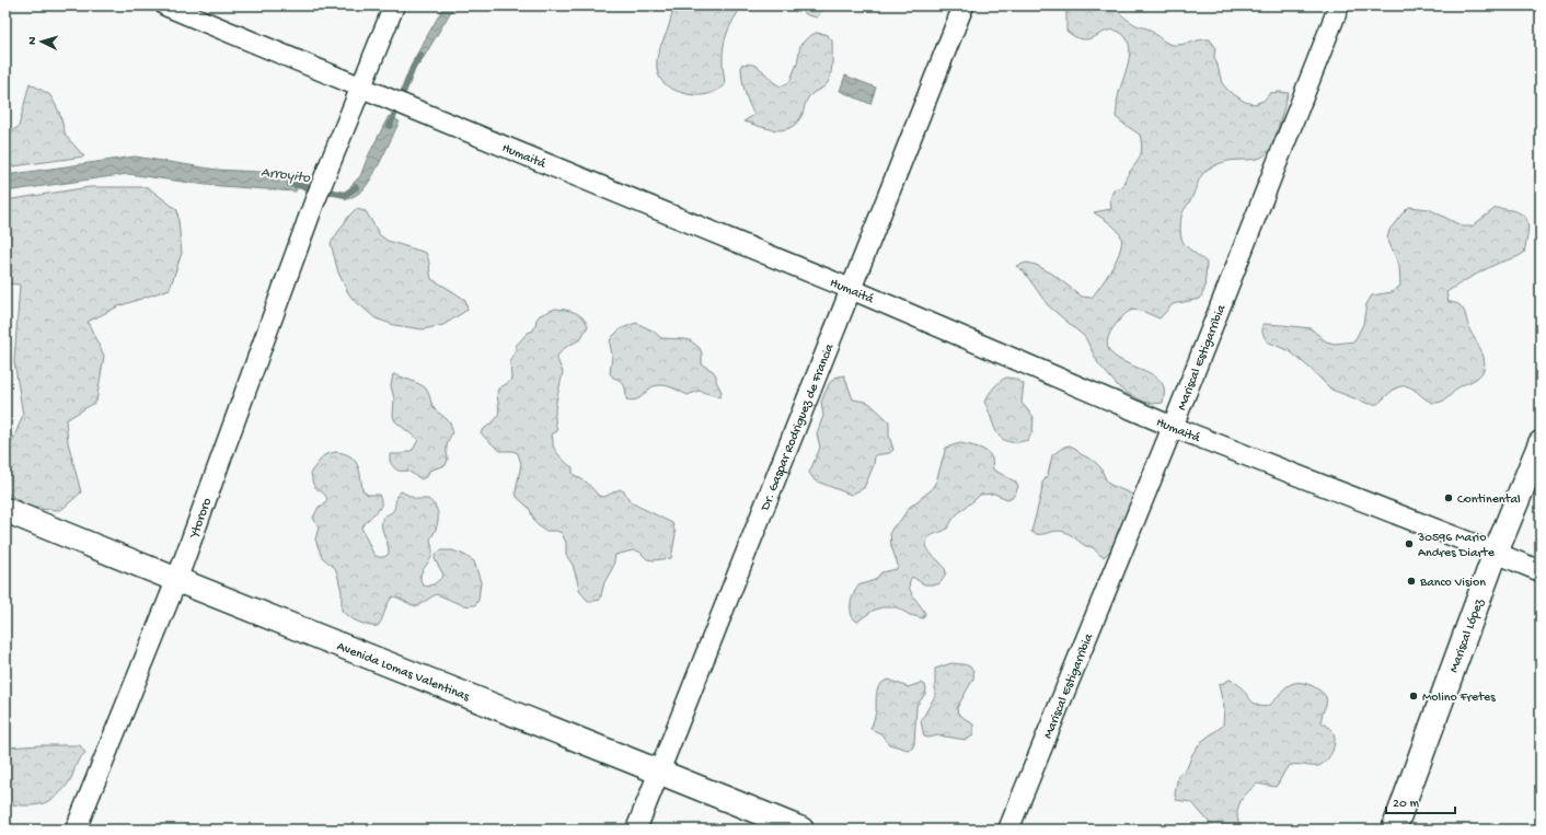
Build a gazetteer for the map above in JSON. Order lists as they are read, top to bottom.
{
  "streets": {
    "street": [
      "Humaitá",
      "Mariscal Estigarribia",
      "Dr. Gaspar Rodriguez de Francia",
      "Ytororo",
      "Mariscal López",
      "Avenida Lomas Valentinas"
    ]
  },
  "crossings": [
    ["Humaitá", "Mariscal Estigarribia"],
    ["Humaitá", "Dr. Gaspar Rodriguez de Francia"],
    ["Humaitá", "Ytororo"],
    ["Humaitá", "Mariscal López"],
    ["Dr. Gaspar Rodriguez de Francia", "Avenida Lomas Valentinas"],
    ["Ytororo", "Avenida Lomas Valentinas"]
  ],
  "water": ["Arroyito"],
  "places": [
    "Continental",
    "30596 Mario Andres Diarte",
    "Banco Vision",
    "Molino Fretes"
  ],
  "scale_bar": "20 m",
  "north": "left"
}
